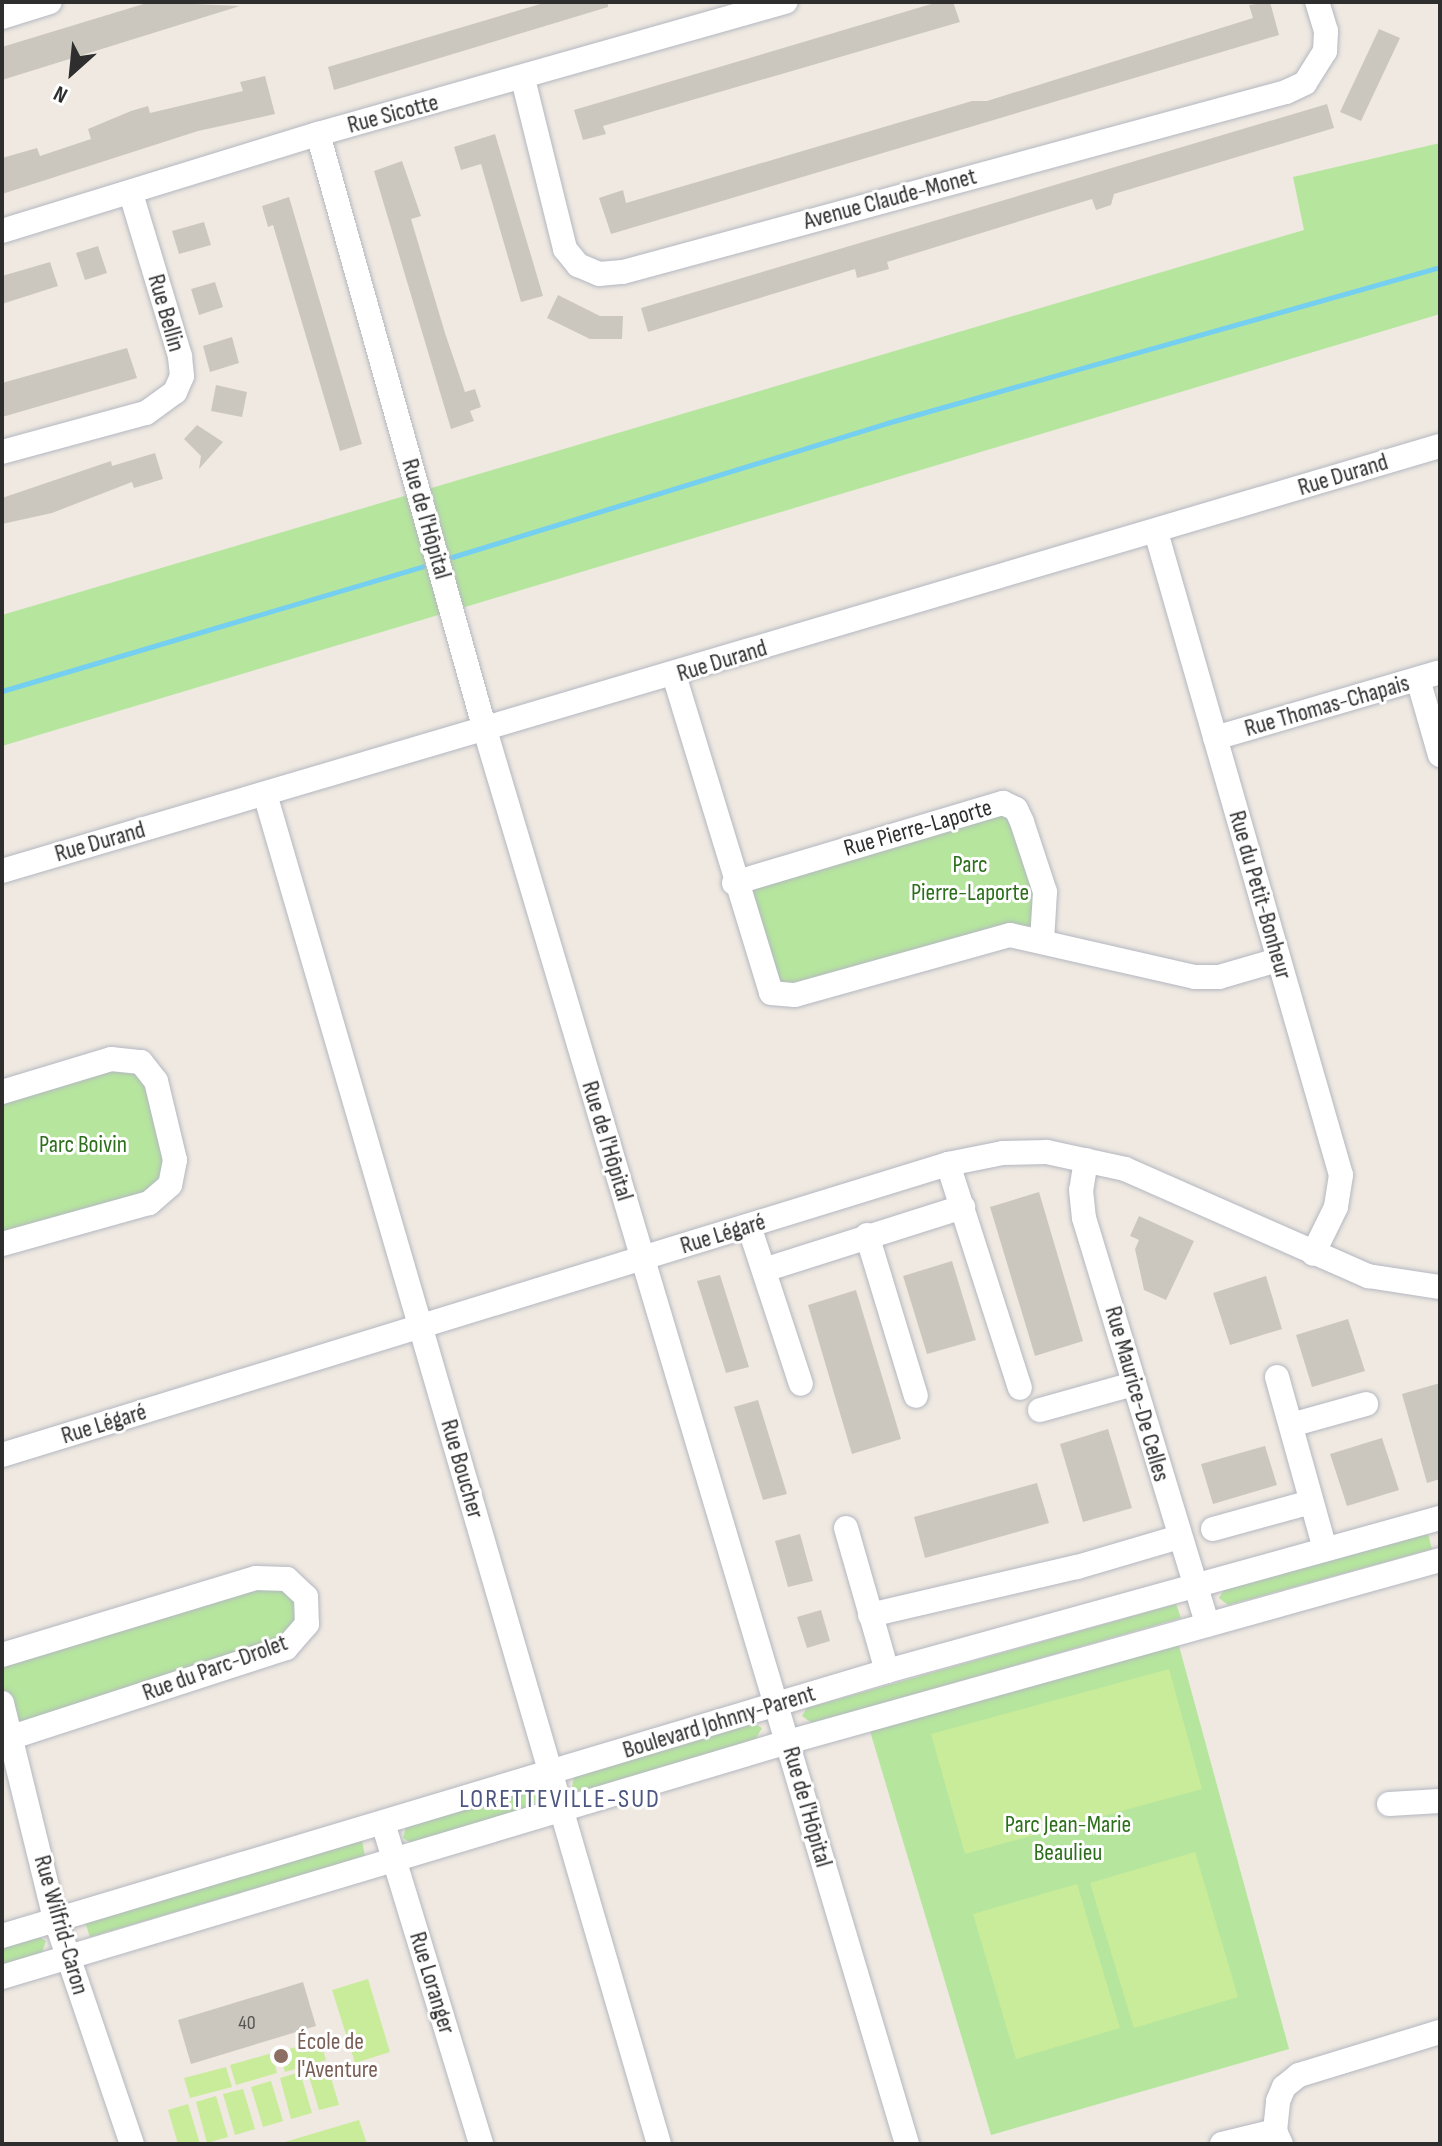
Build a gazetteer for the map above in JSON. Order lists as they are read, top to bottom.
{
  "streets": {
    "street": [
      "Rue Sicotte",
      "Avenue Claude-Monet",
      "Rue Bellin",
      "Rue Durand",
      "Rue de l'Hôpital",
      "Rue Thomas-Chapais",
      "Rue Pierre-Laporte",
      "Rue du Petit-Bonheur",
      "Rue Légaré",
      "Rue Maurice-De Celles",
      "Rue Boucher",
      "Rue du Parc-Drolet",
      "Boulevard Johnny-Parent",
      "Rue Wilfrid-Caron",
      "Rue Loranger"
    ]
  },
  "crossings": [
    ["Rue Sicotte", "Avenue Claude-Monet"],
    ["Rue Sicotte", "Rue Bellin"],
    ["Rue Sicotte", "Rue de l'Hôpital"],
    ["Rue Durand", "Rue de l'Hôpital"],
    ["Rue Durand", "Rue du Petit-Bonheur"],
    ["Rue Durand", "Rue Boucher"],
    ["Rue de l'Hôpital", "Rue Légaré"],
    ["Rue de l'Hôpital", "Boulevard Johnny-Parent"],
    ["Rue Thomas-Chapais", "Rue du Petit-Bonheur"],
    ["Rue du Petit-Bonheur", "Rue Légaré"],
    ["Rue Légaré", "Rue Maurice-De Celles"],
    ["Rue Légaré", "Rue Boucher"],
    ["Rue Maurice-De Celles", "Boulevard Johnny-Parent"],
    ["Rue Boucher", "Boulevard Johnny-Parent"],
    ["Rue du Parc-Drolet", "Rue Wilfrid-Caron"],
    ["Boulevard Johnny-Parent", "Rue Wilfrid-Caron"],
    ["Boulevard Johnny-Parent", "Rue Loranger"]
  ],
  "districts": ["LORETTEVILLE-SUD"],
  "parks": ["Parc Pierre-Laporte", "Parc Boivin", "Parc Jean-Marie Beaulieu"],
  "places": ["École de l'Aventure"],
  "house_numbers": ["40"],
  "north": "bottom left"
}
